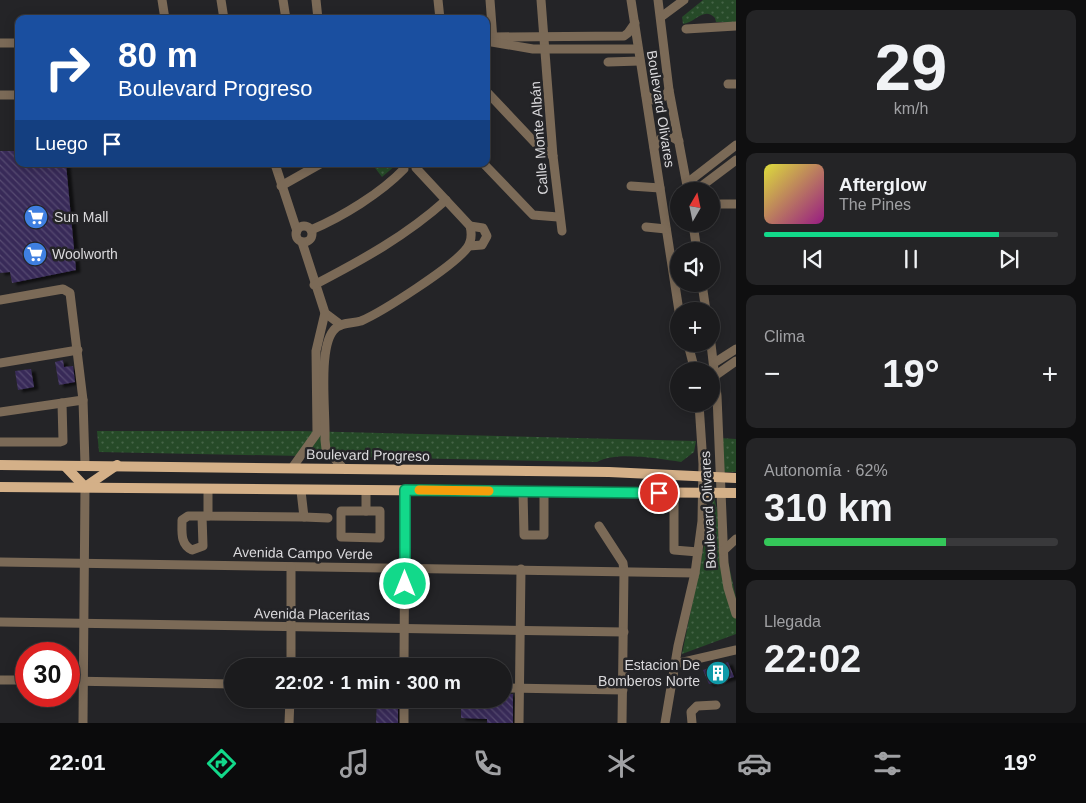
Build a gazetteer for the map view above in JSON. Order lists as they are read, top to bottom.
{
  "streets": {
    "main road": ["Boulevard Progreso"],
    "street": [
      "Boulevard Olivares",
      "Calle Monte Albán",
      "Avenida Campo Verde",
      "Avenida Placeritas"
    ]
  },
  "crossings": [
    ["Boulevard Olivares", "Boulevard Progreso"],
    ["Boulevard Olivares", "Avenida Campo Verde"]
  ],
  "places": {
    "supermarket": ["Sun Mall", "Woolworth"],
    "building": ["Estacion De Bomberos Norte"]
  },
  "north": "top",
  "page": {
    "tile": [
      ["29", "km/h"],
      "Clima",
      ["Autonomía · 62%", "310 km"],
      ["Llegada", "22:02"]
    ],
    "turn": ["80 m", "Boulevard Progreso"],
    "then": "Luego",
    "song": ["Afterglow", "The Pines"],
    "map_buttons": ["+", "−"],
    "heat": ["−", "19°", "+"],
    "limit": "30",
    "trip": "22:02 · 1 min · 300 m",
    "tabs": ["22:01", "19°"]
  }
}
